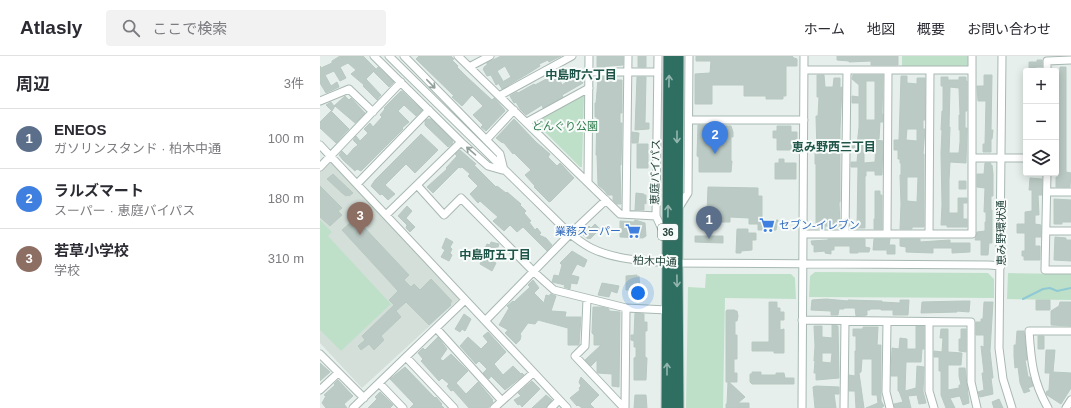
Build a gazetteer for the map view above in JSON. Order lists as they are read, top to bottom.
{
  "streets": {
    "highway": ["恵庭バイパス", "36"],
    "street": ["恵み野環状通", "柏木中通"]
  },
  "crossings": [
    ["恵庭バイパス", "柏木中通"],
    ["恵み野環状通", "柏木中通"]
  ],
  "districts": ["中島町六丁目", "恵み野西三丁目", "中島町五丁目"],
  "parks": ["どんぐり公園"],
  "places": {
    "supermarket": ["セブン-イレブン", "業務スーパー"]
  },
  "page": {
    "header": "Atlasly",
    "search": "ここで検索",
    "nav": [
      "ホーム",
      "地図",
      "概要",
      "お問い合わせ"
    ],
    "heading": ["周辺", "3件"],
    "map_buttons": ["+", "−"],
    "list": [
      {
        "mark": "1",
        "name": "ENEOS",
        "note": "ガソリンスタンド · 柏木中通",
        "value": "100 m"
      },
      {
        "mark": "2",
        "name": "ラルズマート",
        "note": "スーパー · 恵庭バイパス",
        "value": "180 m"
      },
      {
        "mark": "3",
        "name": "若草小学校",
        "note": "学校",
        "value": "310 m"
      }
    ],
    "pins": ["2", "3", "1"]
  }
}
